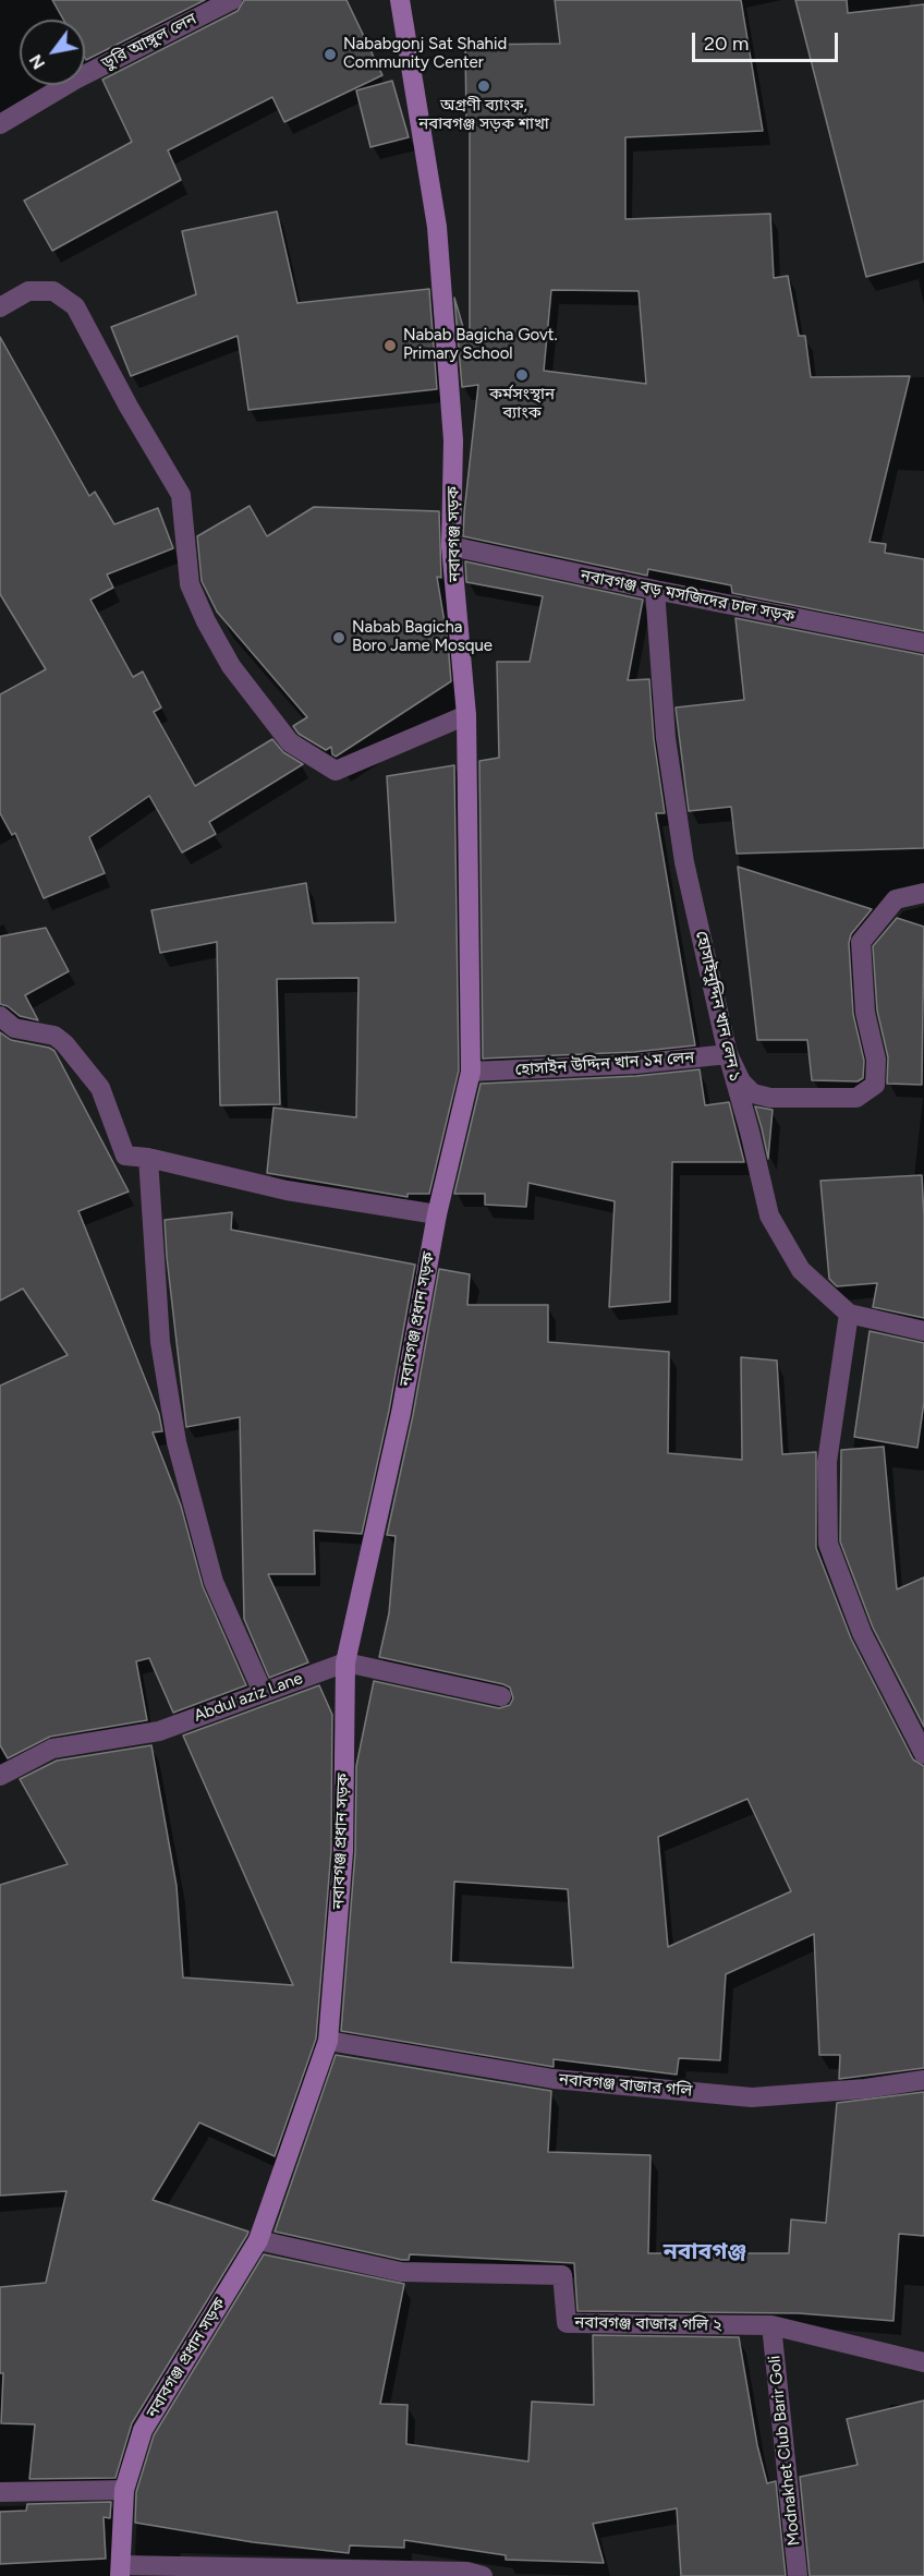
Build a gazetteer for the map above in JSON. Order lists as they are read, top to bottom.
{
  "streets": {
    "street": [
      "ডুরি আঙ্গুল লেন",
      "নবাবগঞ্জ সড়ক",
      "নবাবগঞ্জ বড় মসজিদের ঢাল সড়ক",
      "হোসাইনুদ্দিন খান লেন ১",
      "হোসাইন উদ্দিন খান ১ম লেন",
      "নবাবগঞ্জ প্রধান সড়ক",
      "Abdul aziz Lane",
      "নবাবগঞ্জ বাজার গলি",
      "নবাবগঞ্জ বাজার গলি ২",
      "Modnakhet Club Barir Goli"
    ]
  },
  "crossings": [
    ["নবাবগঞ্জ সড়ক", "নবাবগঞ্জ বড় মসজিদের ঢাল সড়ক"],
    ["নবাবগঞ্জ সড়ক", "হোসাইন উদ্দিন খান ১ম লেন"],
    ["নবাবগঞ্জ সড়ক", "নবাবগঞ্জ প্রধান সড়ক"],
    ["নবাবগঞ্জ বড় মসজিদের ঢাল সড়ক", "হোসাইনুদ্দিন খান লেন ১"],
    ["হোসাইনুদ্দিন খান লেন ১", "হোসাইন উদ্দিন খান ১ম লেন"],
    ["হোসাইন উদ্দিন খান ১ম লেন", "নবাবগঞ্জ প্রধান সড়ক"],
    ["নবাবগঞ্জ প্রধান সড়ক", "Abdul aziz Lane"],
    ["নবাবগঞ্জ প্রধান সড়ক", "নবাবগঞ্জ বাজার গলি"],
    ["নবাবগঞ্জ প্রধান সড়ক", "নবাবগঞ্জ বাজার গলি ২"],
    ["নবাবগঞ্জ বাজার গলি ২", "Modnakhet Club Barir Goli"]
  ],
  "districts": ["নবাবগঞ্জ"],
  "places": [
    "Nababgonj Sat Shahid Community Center",
    "অগ্রণী ব্যাংক, নবাবগঞ্জ সড়ক শাখা",
    "Nabab Bagicha Govt. Primary School",
    "কর্মসংস্থান ব্যাংক",
    "Nabab Bagicha Boro Jame Mosque"
  ],
  "scale_bar": "20 m",
  "north": "bottom left"
}
